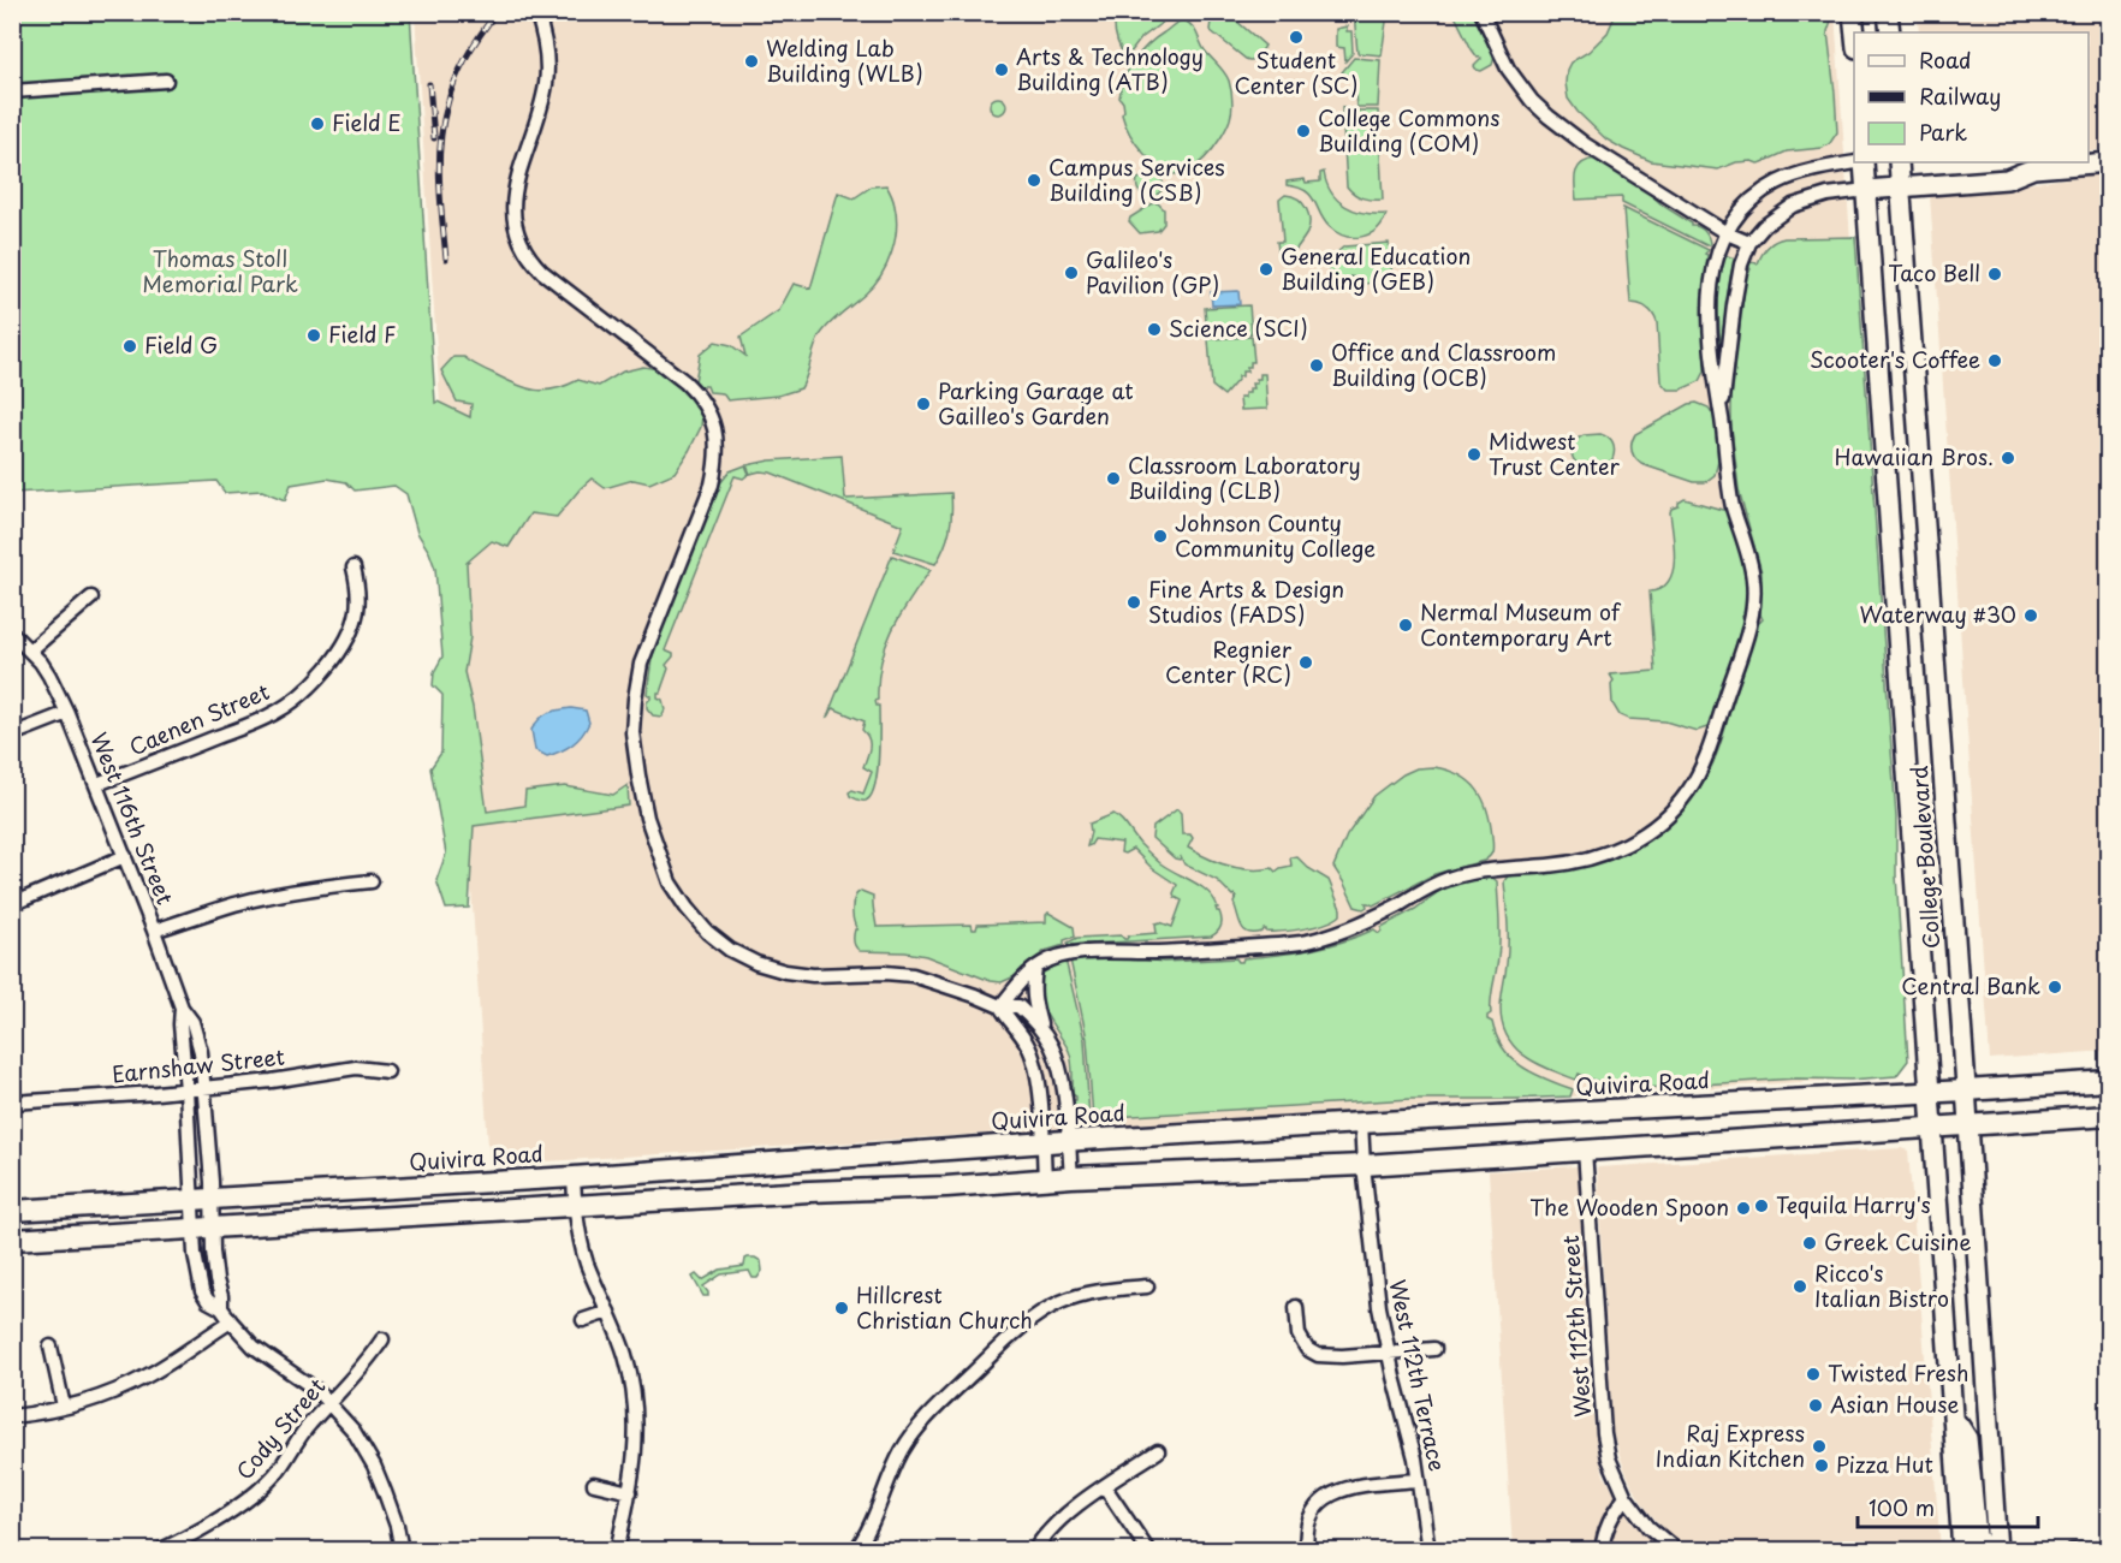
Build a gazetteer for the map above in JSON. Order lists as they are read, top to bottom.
{
  "streets": {
    "main road": ["College Boulevard", "Quivira Road"],
    "street": [
      "Caenen Street",
      "West 116th Street",
      "Earnshaw Street",
      "West 112th Street",
      "West 112th Terrace",
      "Cody Street"
    ]
  },
  "crossings": [
    ["Caenen Street", "West 116th Street"],
    ["West 116th Street", "Earnshaw Street"],
    ["West 116th Street", "Quivira Road"],
    ["West 116th Street", "Cody Street"],
    ["College Boulevard", "Quivira Road"],
    ["Quivira Road", "West 112th Terrace"]
  ],
  "parks": ["Thomas Stoll Memorial Park"],
  "places": [
    "Student Center (SC)",
    "Welding Lab Building (WLB)",
    "Arts & Technology Building (ATB)",
    "Field E",
    "College Commons Building (COM)",
    "Campus Services Building (CSB)",
    "General Education Building (GEB)",
    "Galileo's Pavilion (GP)",
    "Taco Bell",
    "Science (SCI)",
    "Field F",
    "Field G",
    "Scooter's Coffee",
    "Office and Classroom Building (OCB)",
    "Parking Garage at Gailleo's Garden",
    "Midwest Trust Center",
    "Hawaiian Bros.",
    "Classroom Laboratory Building (CLB)",
    "Johnson County Community College",
    "Fine Arts & Design Studios (FADS)",
    "Waterway #30",
    "Nermal Museum of Contemporary Art",
    "Regnier Center (RC)",
    "Central Bank",
    "Tequila Harry's",
    "The Wooden Spoon",
    "Greek Cuisine",
    "Ricco's Italian Bistro",
    "Hillcrest Christian Church",
    "Twisted Fresh",
    "Asian House",
    "Raj Express Indian Kitchen",
    "Pizza Hut"
  ],
  "legend": ["Road", "Railway", "Park"],
  "scale_bar": "100 m"
}
